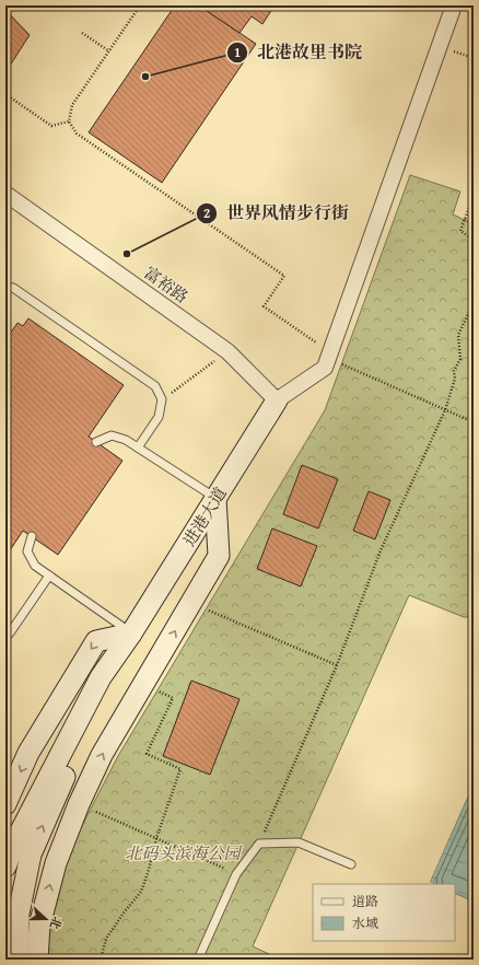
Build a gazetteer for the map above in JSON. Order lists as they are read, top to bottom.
{
  "streets": {
    "street": ["富裕路", "进港大道"]
  },
  "crossings": [
    ["富裕路", "进港大道"]
  ],
  "parks": ["北码头滨海公园"],
  "places": ["北港故里书院", "世界风情步行街"],
  "legend": ["道路", "水域"],
  "north": "right"
}
